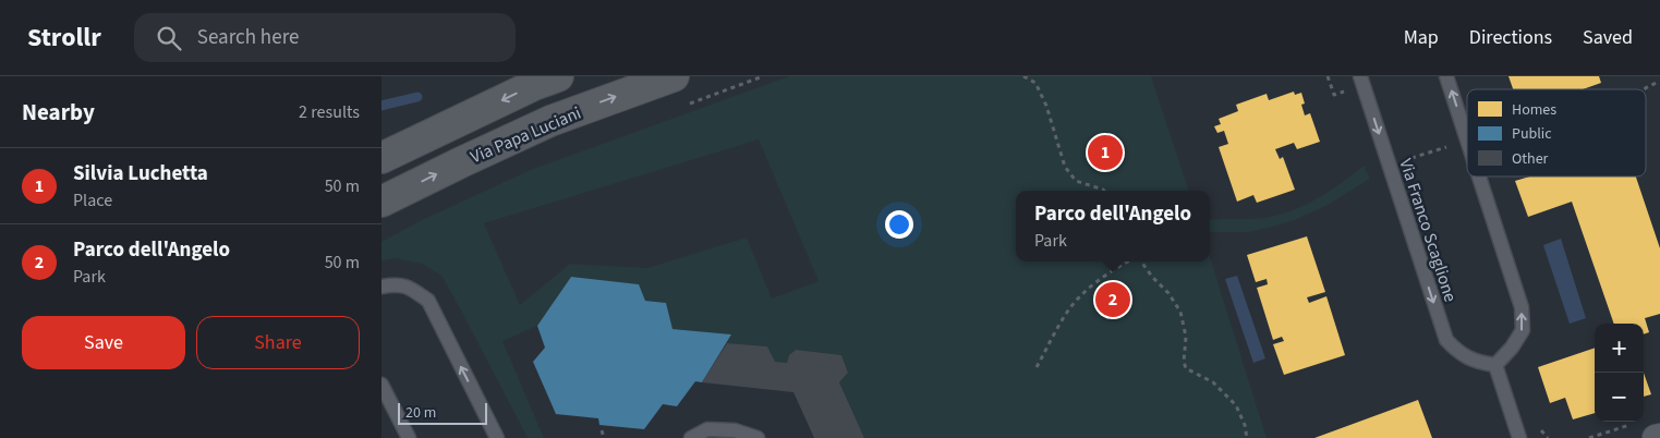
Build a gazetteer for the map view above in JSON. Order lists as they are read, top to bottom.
{
  "streets": {
    "main road": ["Via Papa Luciani"],
    "lane": ["Via Franco Scaglione"]
  },
  "one_way": ["Via Franco Scaglione"],
  "legend": ["Homes", "Public", "Other"],
  "scale_bar": "20 m",
  "page": {
    "header": "Strollr",
    "search": "Search here",
    "nav": ["Map", "Directions", "Saved"],
    "heading": ["Nearby", "2 results"],
    "pins": ["1", "2"],
    "list": [
      {
        "mark": "1",
        "name": "Silvia Luchetta",
        "note": "Place",
        "value": "50 m"
      },
      {
        "mark": "2",
        "name": "Parco dell'Angelo",
        "note": "Park",
        "value": "50 m"
      }
    ],
    "popup": ["Parco dell'Angelo", "Park"],
    "buttons": ["Save", "Share"],
    "map_buttons": ["+", "−"],
    "scale": "20 m"
  }
}
